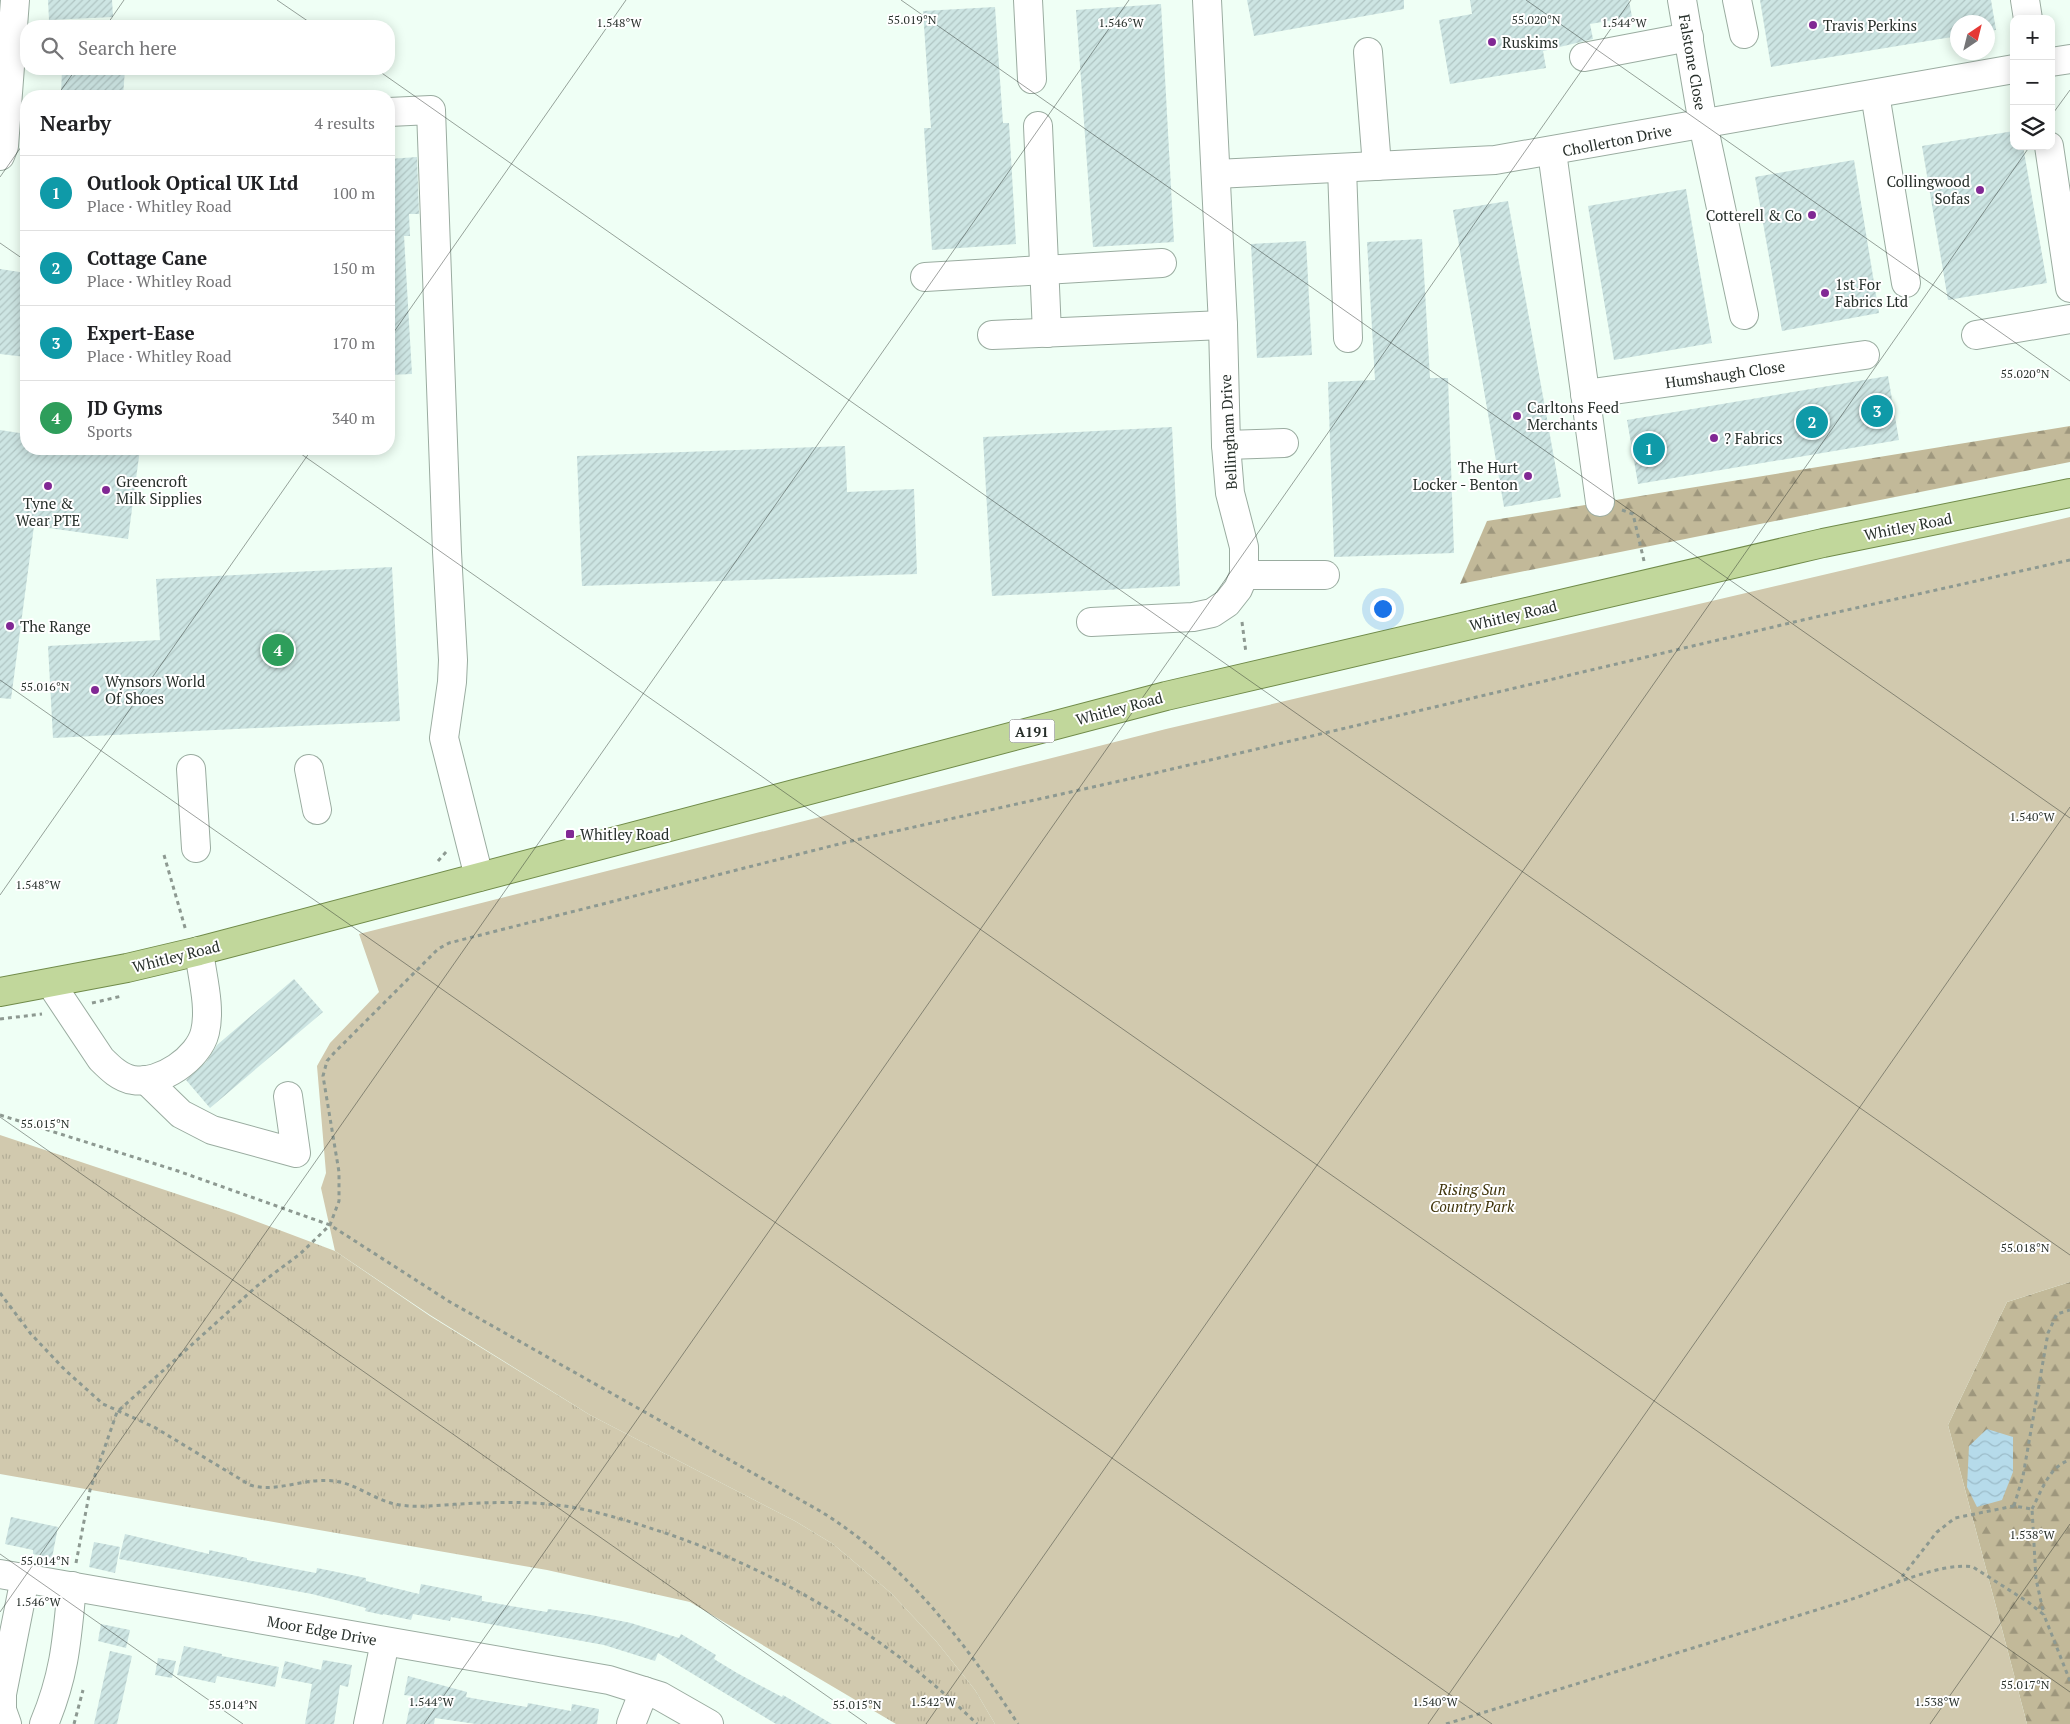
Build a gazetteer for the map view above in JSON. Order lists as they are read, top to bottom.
{
  "streets": {
    "main road": ["Whitley Road", "A191"],
    "street": [
      "Falstone Close",
      "Chollerton Drive",
      "Humshaugh Close",
      "Bellingham Drive",
      "Moor Edge Drive"
    ]
  },
  "crossings": [
    ["Falstone Close", "Chollerton Drive"],
    ["Chollerton Drive", "Bellingham Drive"]
  ],
  "parks": ["Rising Sun Country Park"],
  "places": {
    "other": [
      "Travis Perkins",
      "Ruskims",
      "Collingwood Sofas",
      "Cotterell & Co",
      "1st For Fabrics Ltd",
      "Carltons Feed Merchants",
      "? Fabrics",
      "The Hurt Locker - Benton",
      "Tyne & Wear PTE",
      "Greencroft Milk Sipplies",
      "The Range",
      "Wynsors World Of Shoes"
    ],
    "transit": ["Whitley Road"]
  },
  "north": "top right",
  "page": {
    "map_buttons": ["+", "−"],
    "search": "Search here",
    "heading": ["Nearby", "4 results"],
    "list": [
      {
        "mark": "1",
        "name": "Outlook Optical UK Ltd",
        "note": "Place · Whitley Road",
        "value": "100 m"
      },
      {
        "mark": "2",
        "name": "Cottage Cane",
        "note": "Place · Whitley Road",
        "value": "150 m"
      },
      {
        "mark": "3",
        "name": "Expert-Ease",
        "note": "Place · Whitley Road",
        "value": "170 m"
      },
      {
        "mark": "4",
        "name": "JD Gyms",
        "note": "Sports",
        "value": "340 m"
      }
    ],
    "pins": [
      "3",
      "2",
      "1",
      "4"
    ]
  },
  "coordinates": [
    "55.020°N",
    "55.019°N",
    "1.548°W",
    "1.546°W",
    "1.544°W",
    "55.016°N",
    "1.540°W",
    "55.015°N",
    "55.018°N",
    "1.538°W",
    "55.014°N",
    "55.017°N",
    "1.542°W"
  ]
}
